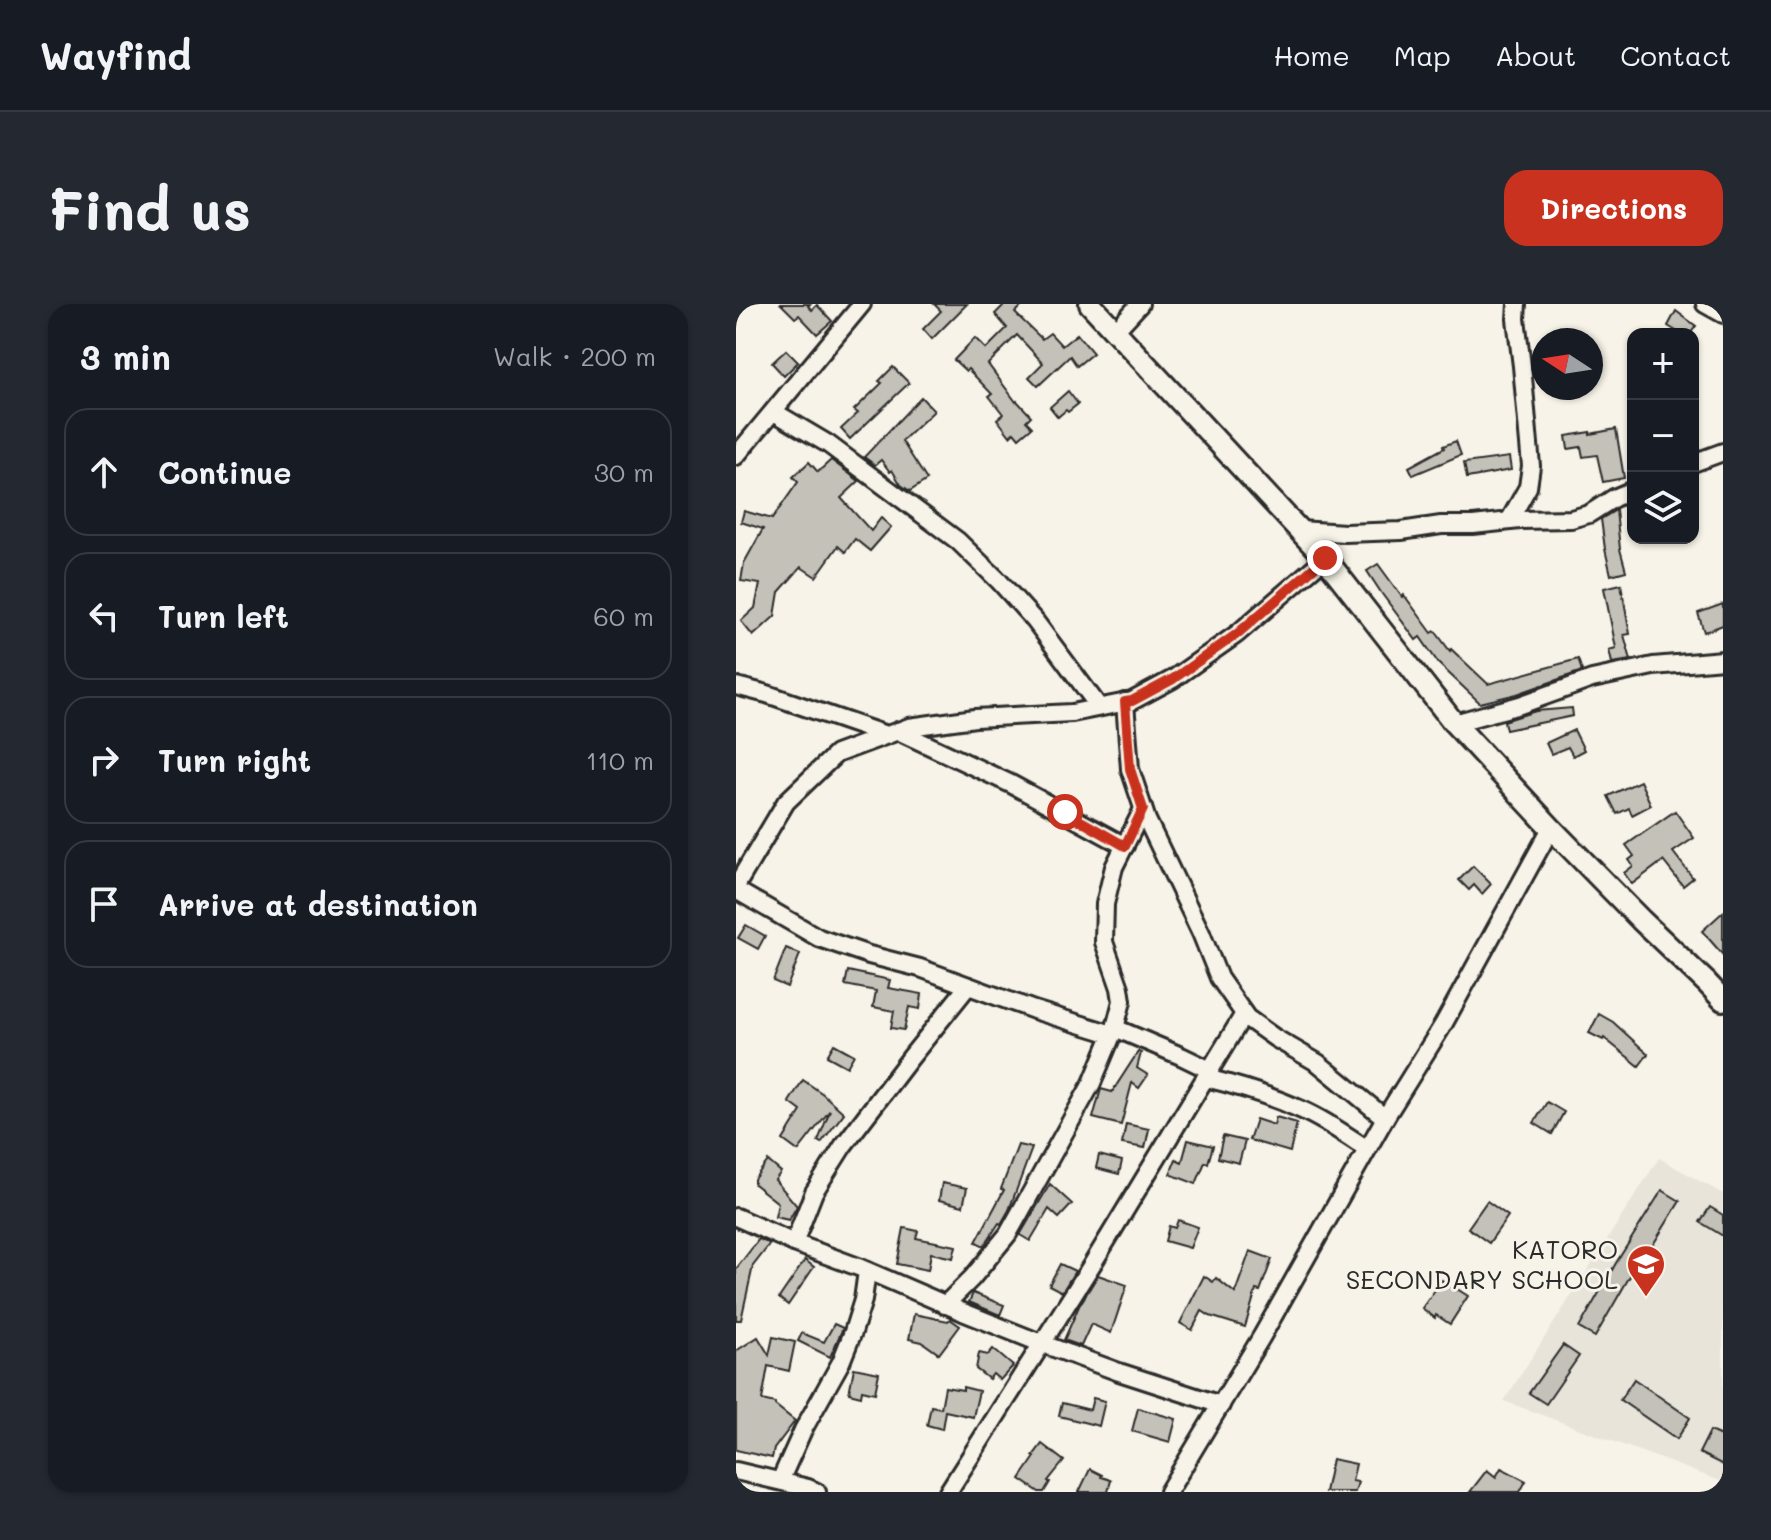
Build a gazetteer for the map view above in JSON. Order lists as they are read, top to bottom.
{
  "places": {
    "school or university": ["KATORO SECONDARY SCHOOL"]
  },
  "north": "left",
  "page": {
    "header": "Wayfind",
    "nav": [
      "Home",
      "Map",
      "About",
      "Contact"
    ],
    "buttons": "Directions",
    "title": "Find us",
    "heading": ["3 min", "Walk · 200 m"],
    "map_buttons": ["+", "−"],
    "list": [
      ["Continue", "30 m"],
      ["Turn left", "60 m"],
      ["Turn right", "110 m"],
      "Arrive at destination"
    ]
  }
}
